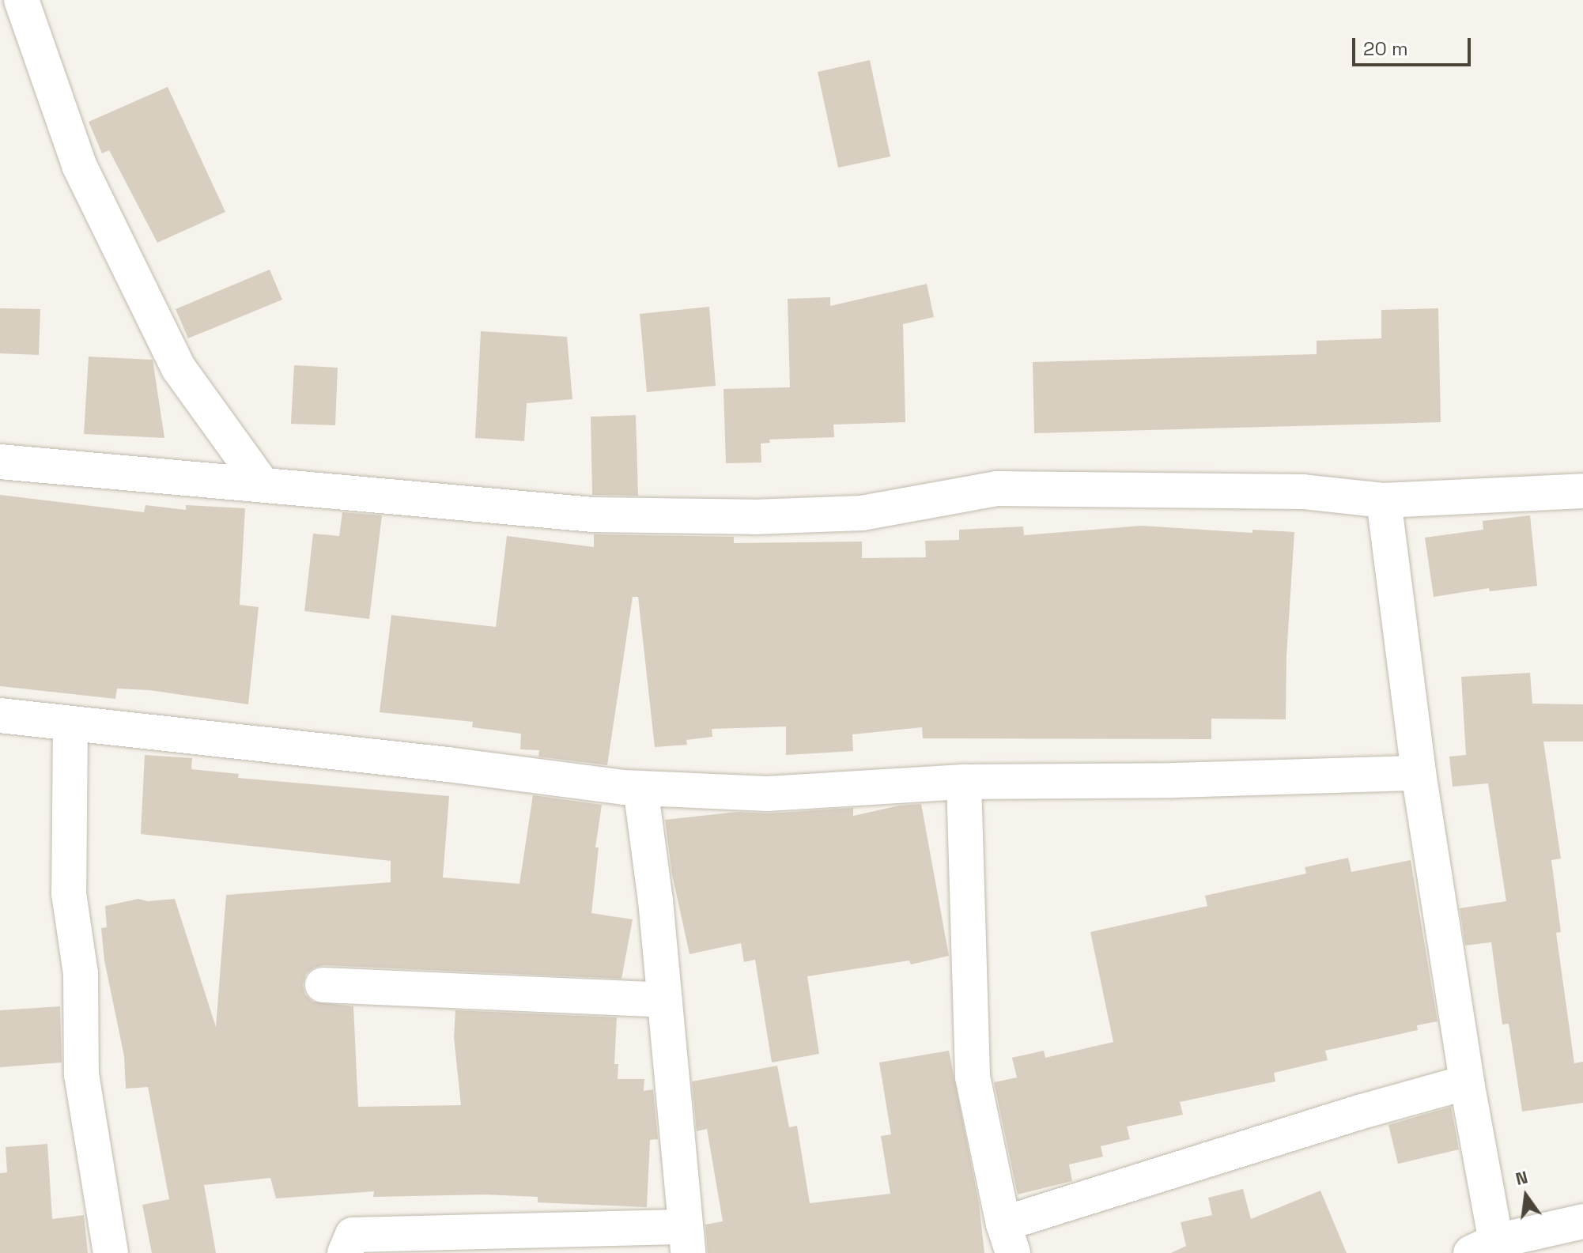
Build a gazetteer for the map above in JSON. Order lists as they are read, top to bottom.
{
  "scale_bar": "20 m",
  "north": "top"
}
